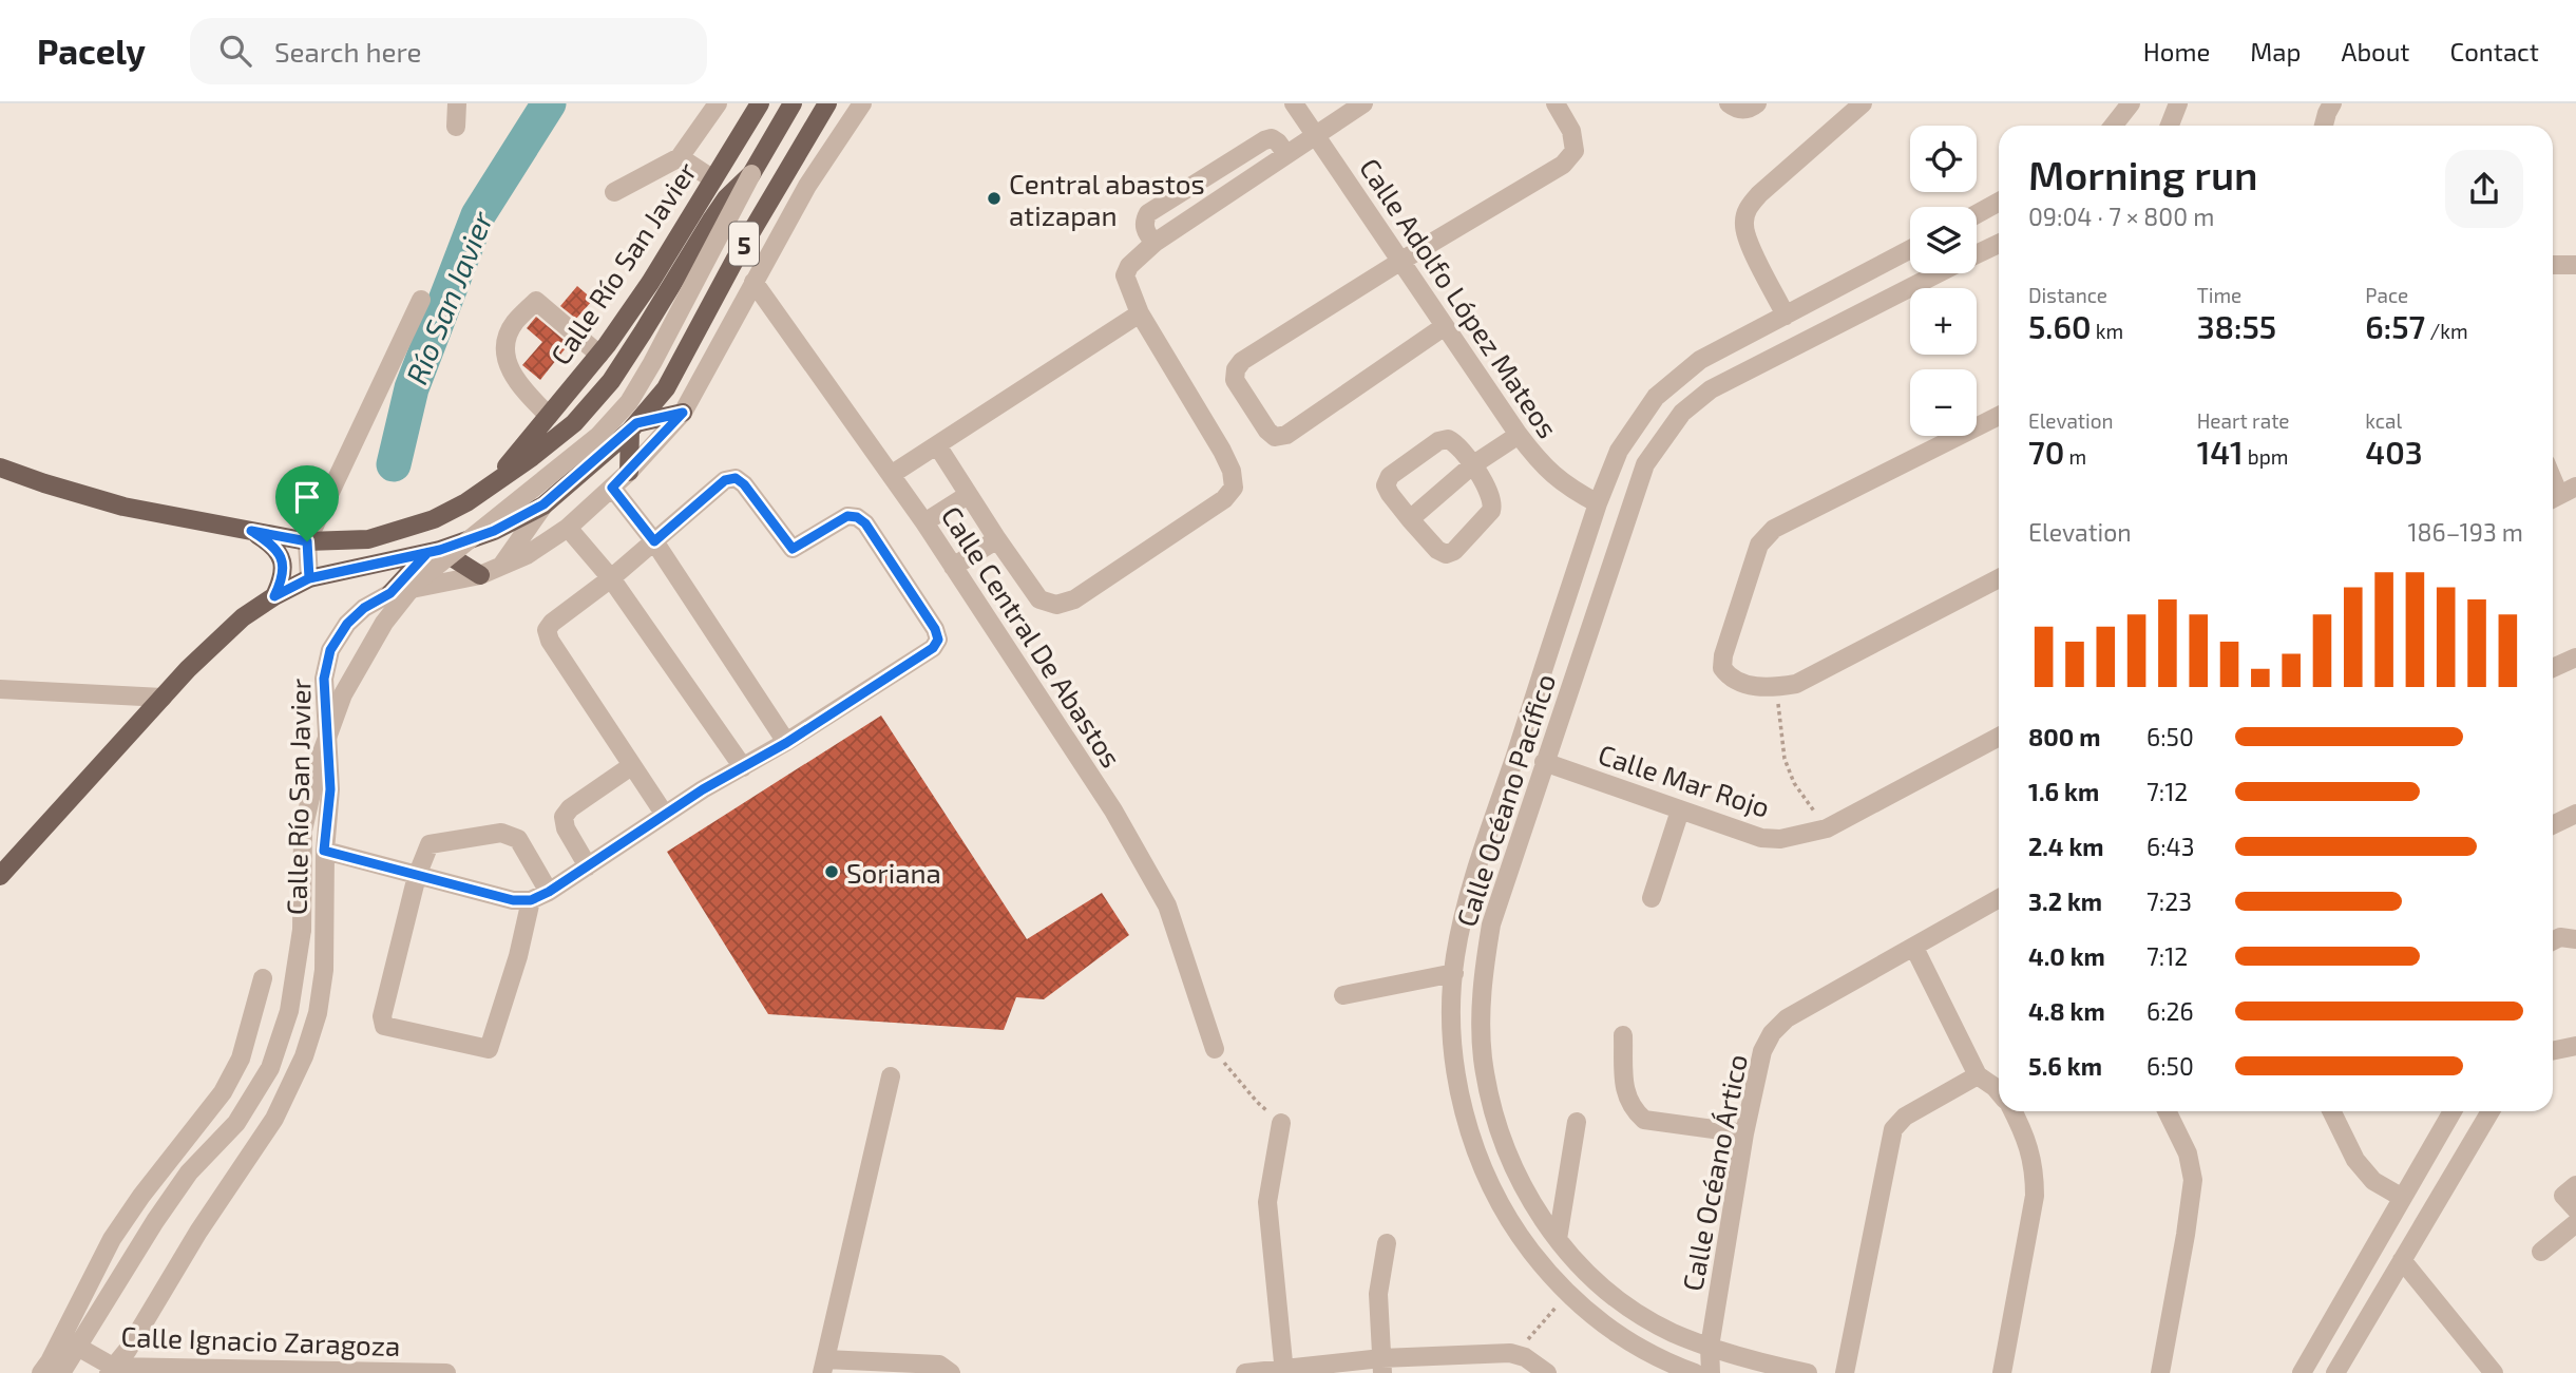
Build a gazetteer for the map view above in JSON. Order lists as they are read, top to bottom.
{
  "streets": {
    "main road": ["5", "Calle Río San Javier"],
    "street": [
      "Calle Adolfo López Mateos",
      "Calle Central De Abastos",
      "Calle Mar Rojo",
      "Calle Océano Pacífico",
      "Calle Océano Ártico",
      "Calle Ignacio Zaragoza"
    ]
  },
  "crossings": [
    ["Calle Río San Javier", "Calle Central De Abastos"],
    ["Calle Río San Javier", "Calle Ignacio Zaragoza"],
    ["Calle Adolfo López Mateos", "Calle Océano Pacífico"],
    ["Calle Mar Rojo", "Calle Océano Pacífico"],
    ["Calle Océano Pacífico", "Calle Océano Ártico"]
  ],
  "water": ["Río San Javier"],
  "places": ["Central abastos atizapan", "Soriana"],
  "page": {
    "header": "Pacely",
    "search": "Search here",
    "nav": [
      "Home",
      "Map",
      "About",
      "Contact"
    ],
    "map_buttons": ["+", "−"],
    "heading": ["Morning run", "09:04 · 7 × 800 m"],
    "stats": [
      ["Distance", "5.60 km"],
      ["Time", "38:55"],
      ["Pace", "6:57 /km"],
      ["Elevation", "70 m"],
      ["Heart rate", "141 bpm"],
      ["kcal", "403"]
    ],
    "chart": ["Elevation", "186–193 m"],
    "list": [
      {
        "name": "800 m",
        "note": "6:50"
      },
      {
        "name": "1.6 km",
        "note": "7:12"
      },
      {
        "name": "2.4 km",
        "note": "6:43"
      },
      {
        "name": "3.2 km",
        "note": "7:23"
      },
      {
        "name": "4.0 km",
        "note": "7:12"
      },
      {
        "name": "4.8 km",
        "note": "6:26"
      },
      {
        "name": "5.6 km",
        "note": "6:50"
      }
    ]
  }
}
